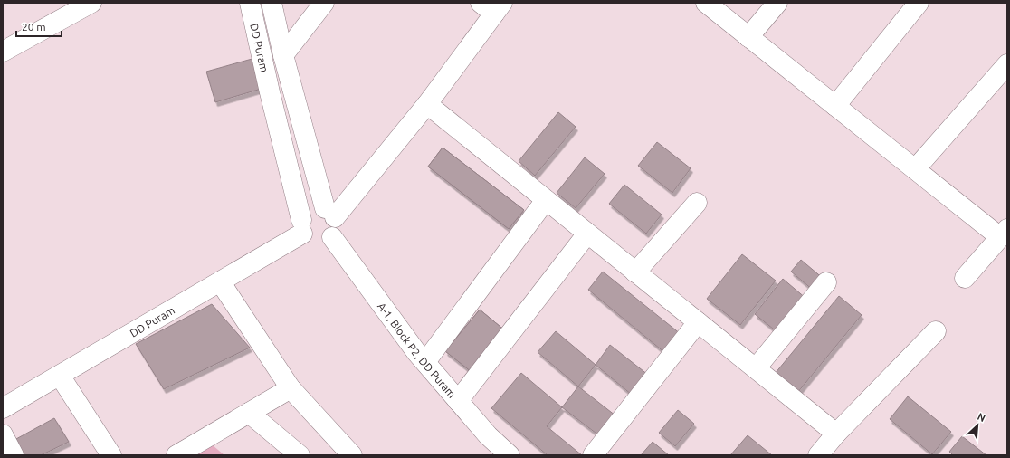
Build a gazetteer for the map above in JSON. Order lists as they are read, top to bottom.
{
  "streets": {
    "street": ["DD Puram", "A-1, Block P2, DD Puram"]
  },
  "crossings": [
    ["DD Puram", "A-1, Block P2, DD Puram"]
  ],
  "scale_bar": "20 m",
  "north": "top right"
}
